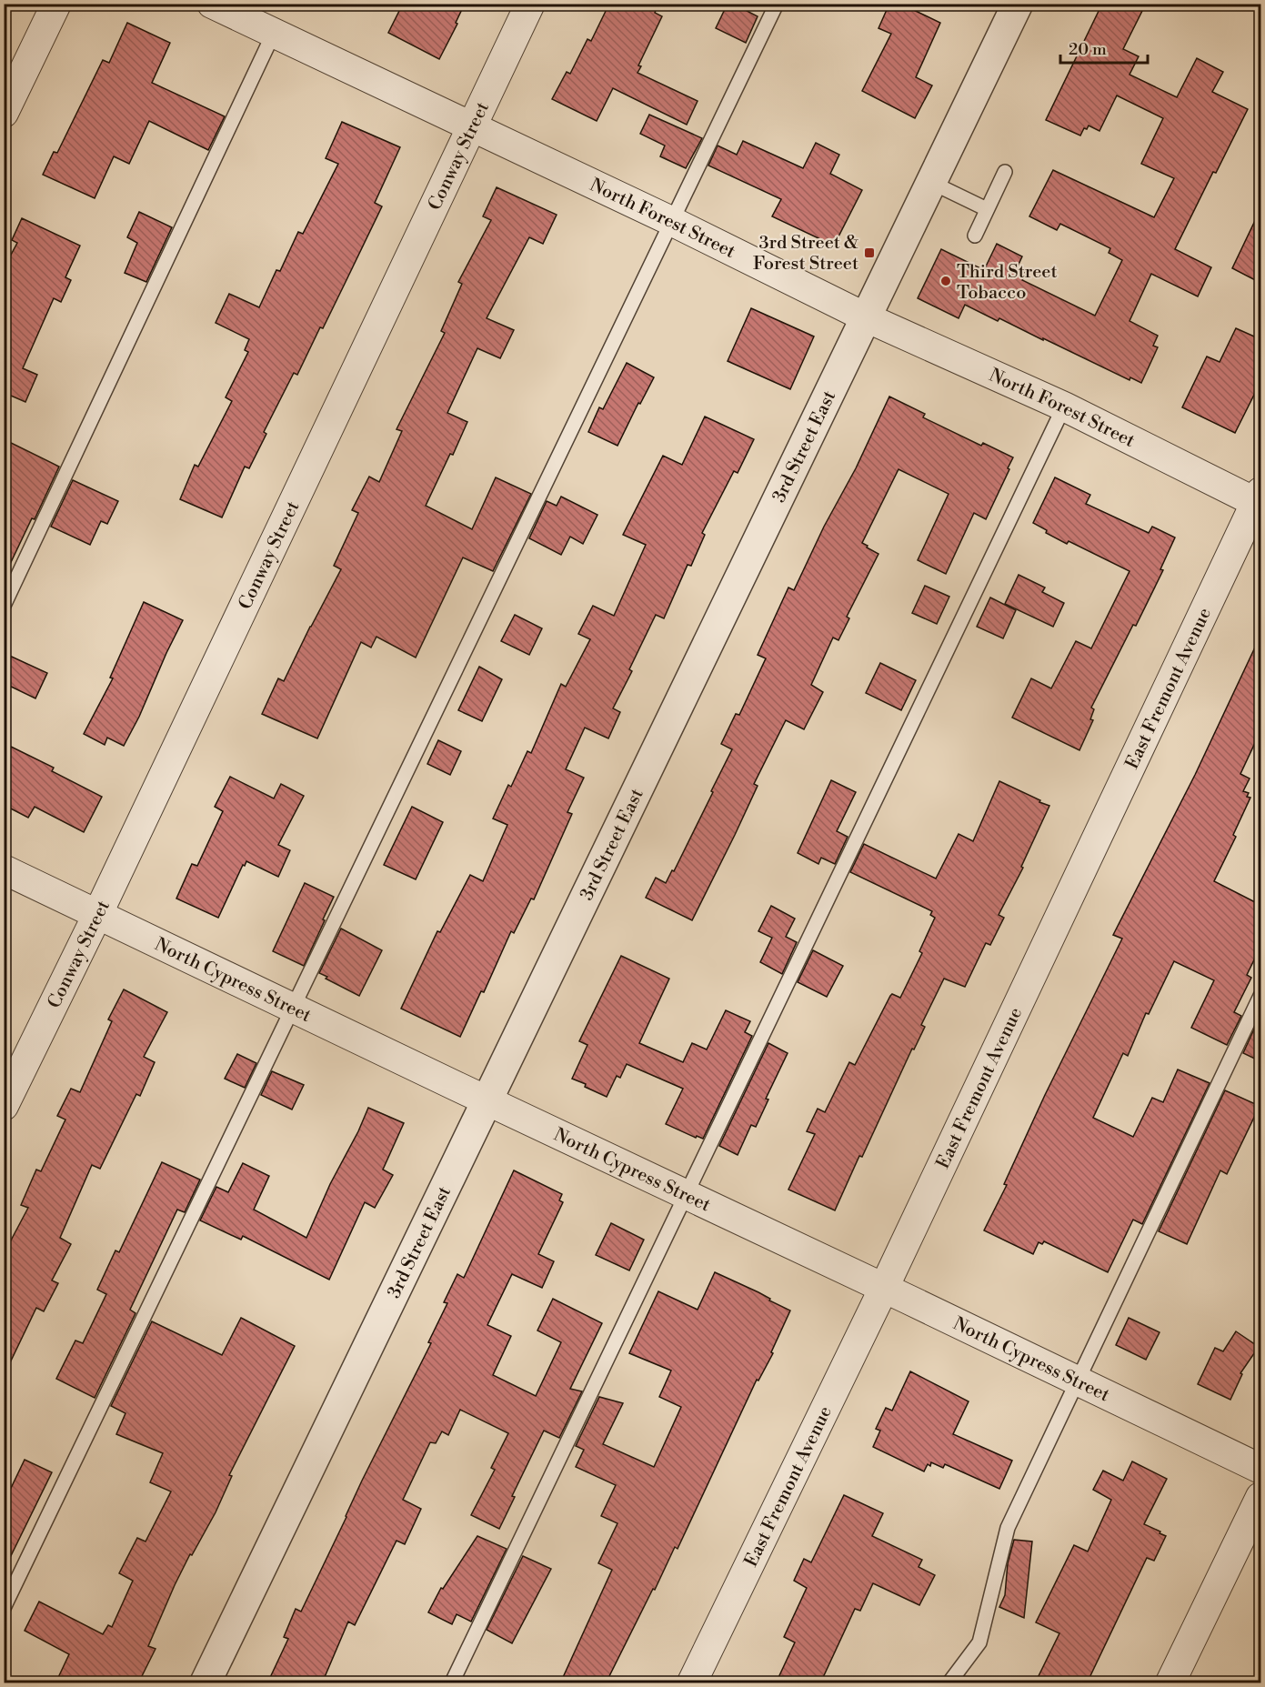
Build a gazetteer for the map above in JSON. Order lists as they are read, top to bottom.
{
  "streets": {
    "street": [
      "Conway Street",
      "North Forest Street",
      "3rd Street East",
      "East Fremont Avenue",
      "North Cypress Street"
    ]
  },
  "crossings": [
    ["Conway Street", "North Forest Street"],
    ["Conway Street", "North Cypress Street"],
    ["North Forest Street", "3rd Street East"],
    ["North Forest Street", "East Fremont Avenue"],
    ["3rd Street East", "North Cypress Street"],
    ["East Fremont Avenue", "North Cypress Street"]
  ],
  "places": {
    "transit": ["3rd Street & Forest Street"],
    "other": ["Third Street Tobacco"]
  },
  "scale_bar": "20 m"
}
